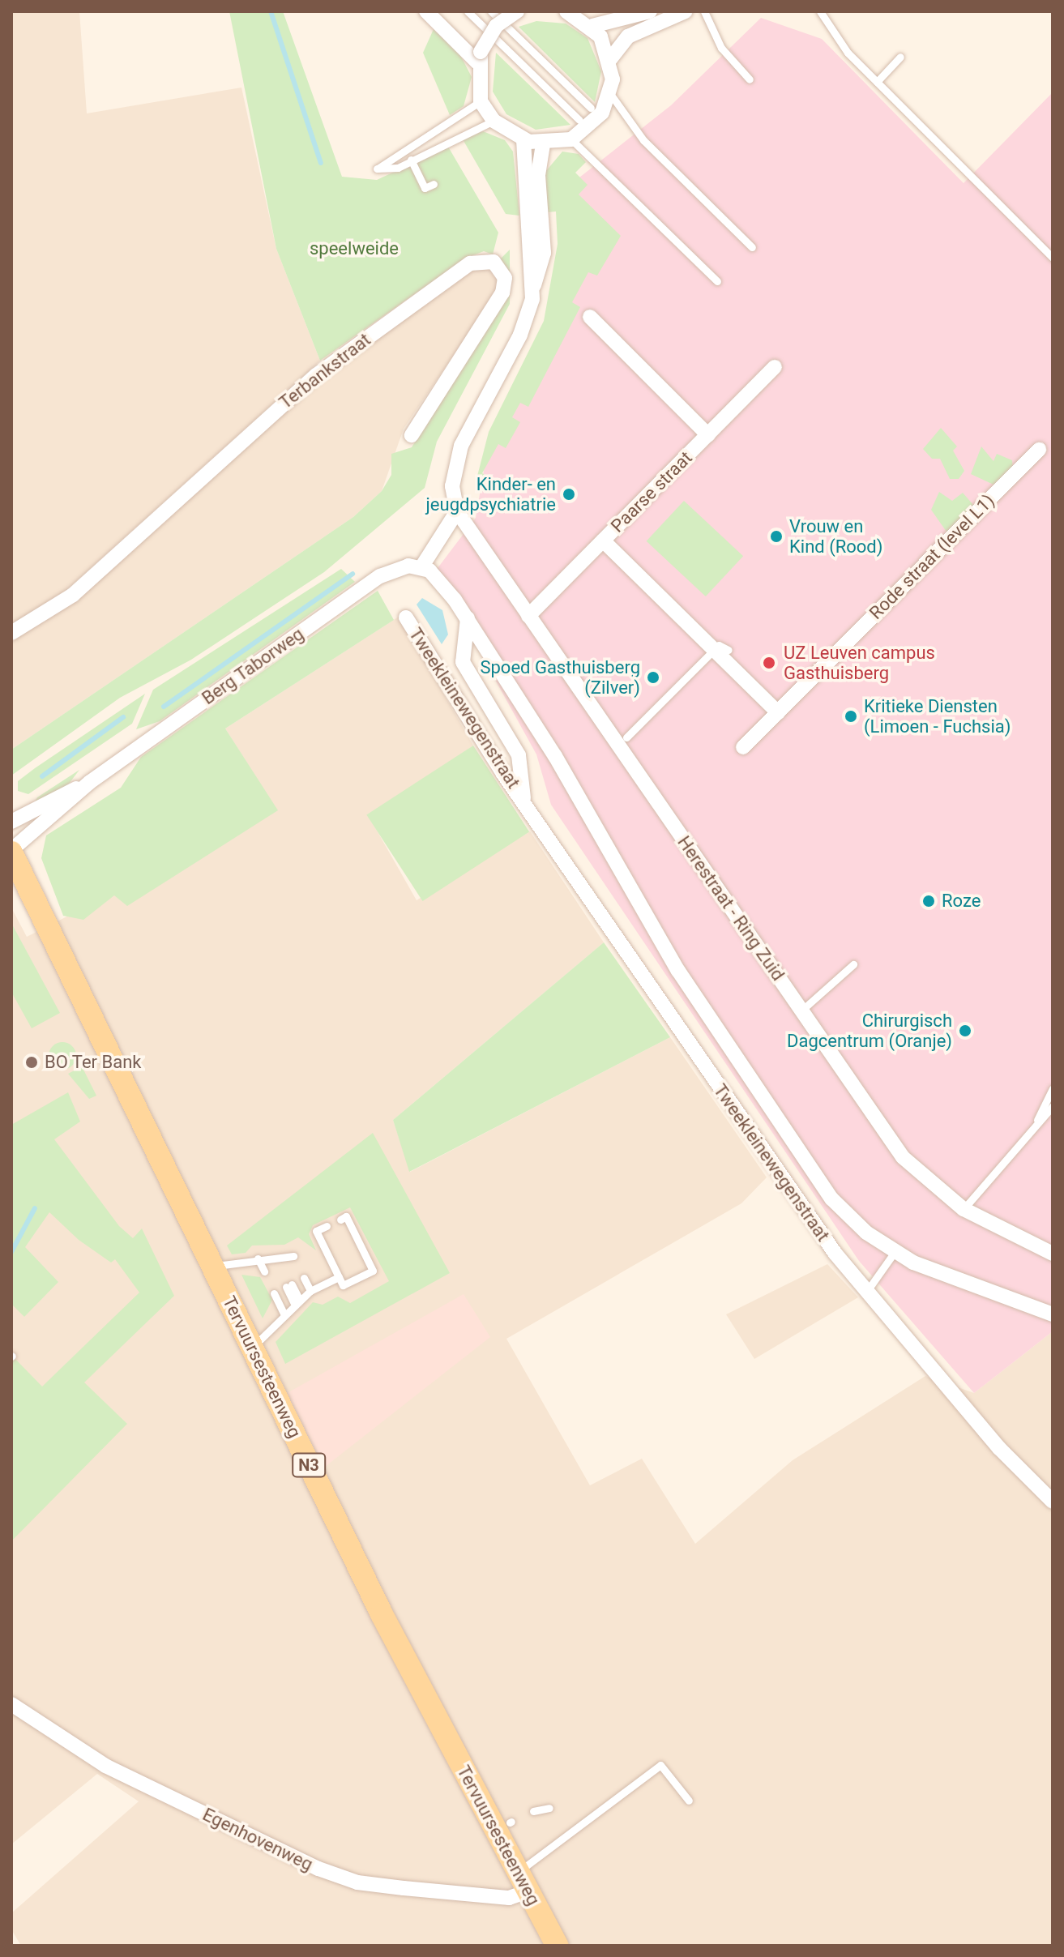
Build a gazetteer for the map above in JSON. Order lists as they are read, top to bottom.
{
  "streets": {
    "main road": ["Tervuursesteenweg", "N3"],
    "street": [
      "Terbankstraat",
      "Paarse straat",
      "Rode straat (level L1)",
      "Berg Taborweg",
      "Tweekleinewegenstraat",
      "Herestraat - Ring Zuid",
      "Egenhovenweg"
    ]
  },
  "crossings": [
    ["Paarse straat", "Herestraat - Ring Zuid"],
    ["Berg Taborweg", "Tervuursesteenweg"],
    ["Tervuursesteenweg", "Egenhovenweg"]
  ],
  "parks": ["speelweide"],
  "places": [
    "Kinder- en jeugdpsychiatrie",
    "Vrouw en Kind (Rood)",
    "UZ Leuven campus Gasthuisberg",
    "Spoed Gasthuisberg (Zilver)",
    "Kritieke Diensten (Limoen - Fuchsia)",
    "Roze",
    "Chirurgisch Dagcentrum (Oranje)",
    "BO Ter Bank"
  ]
}
